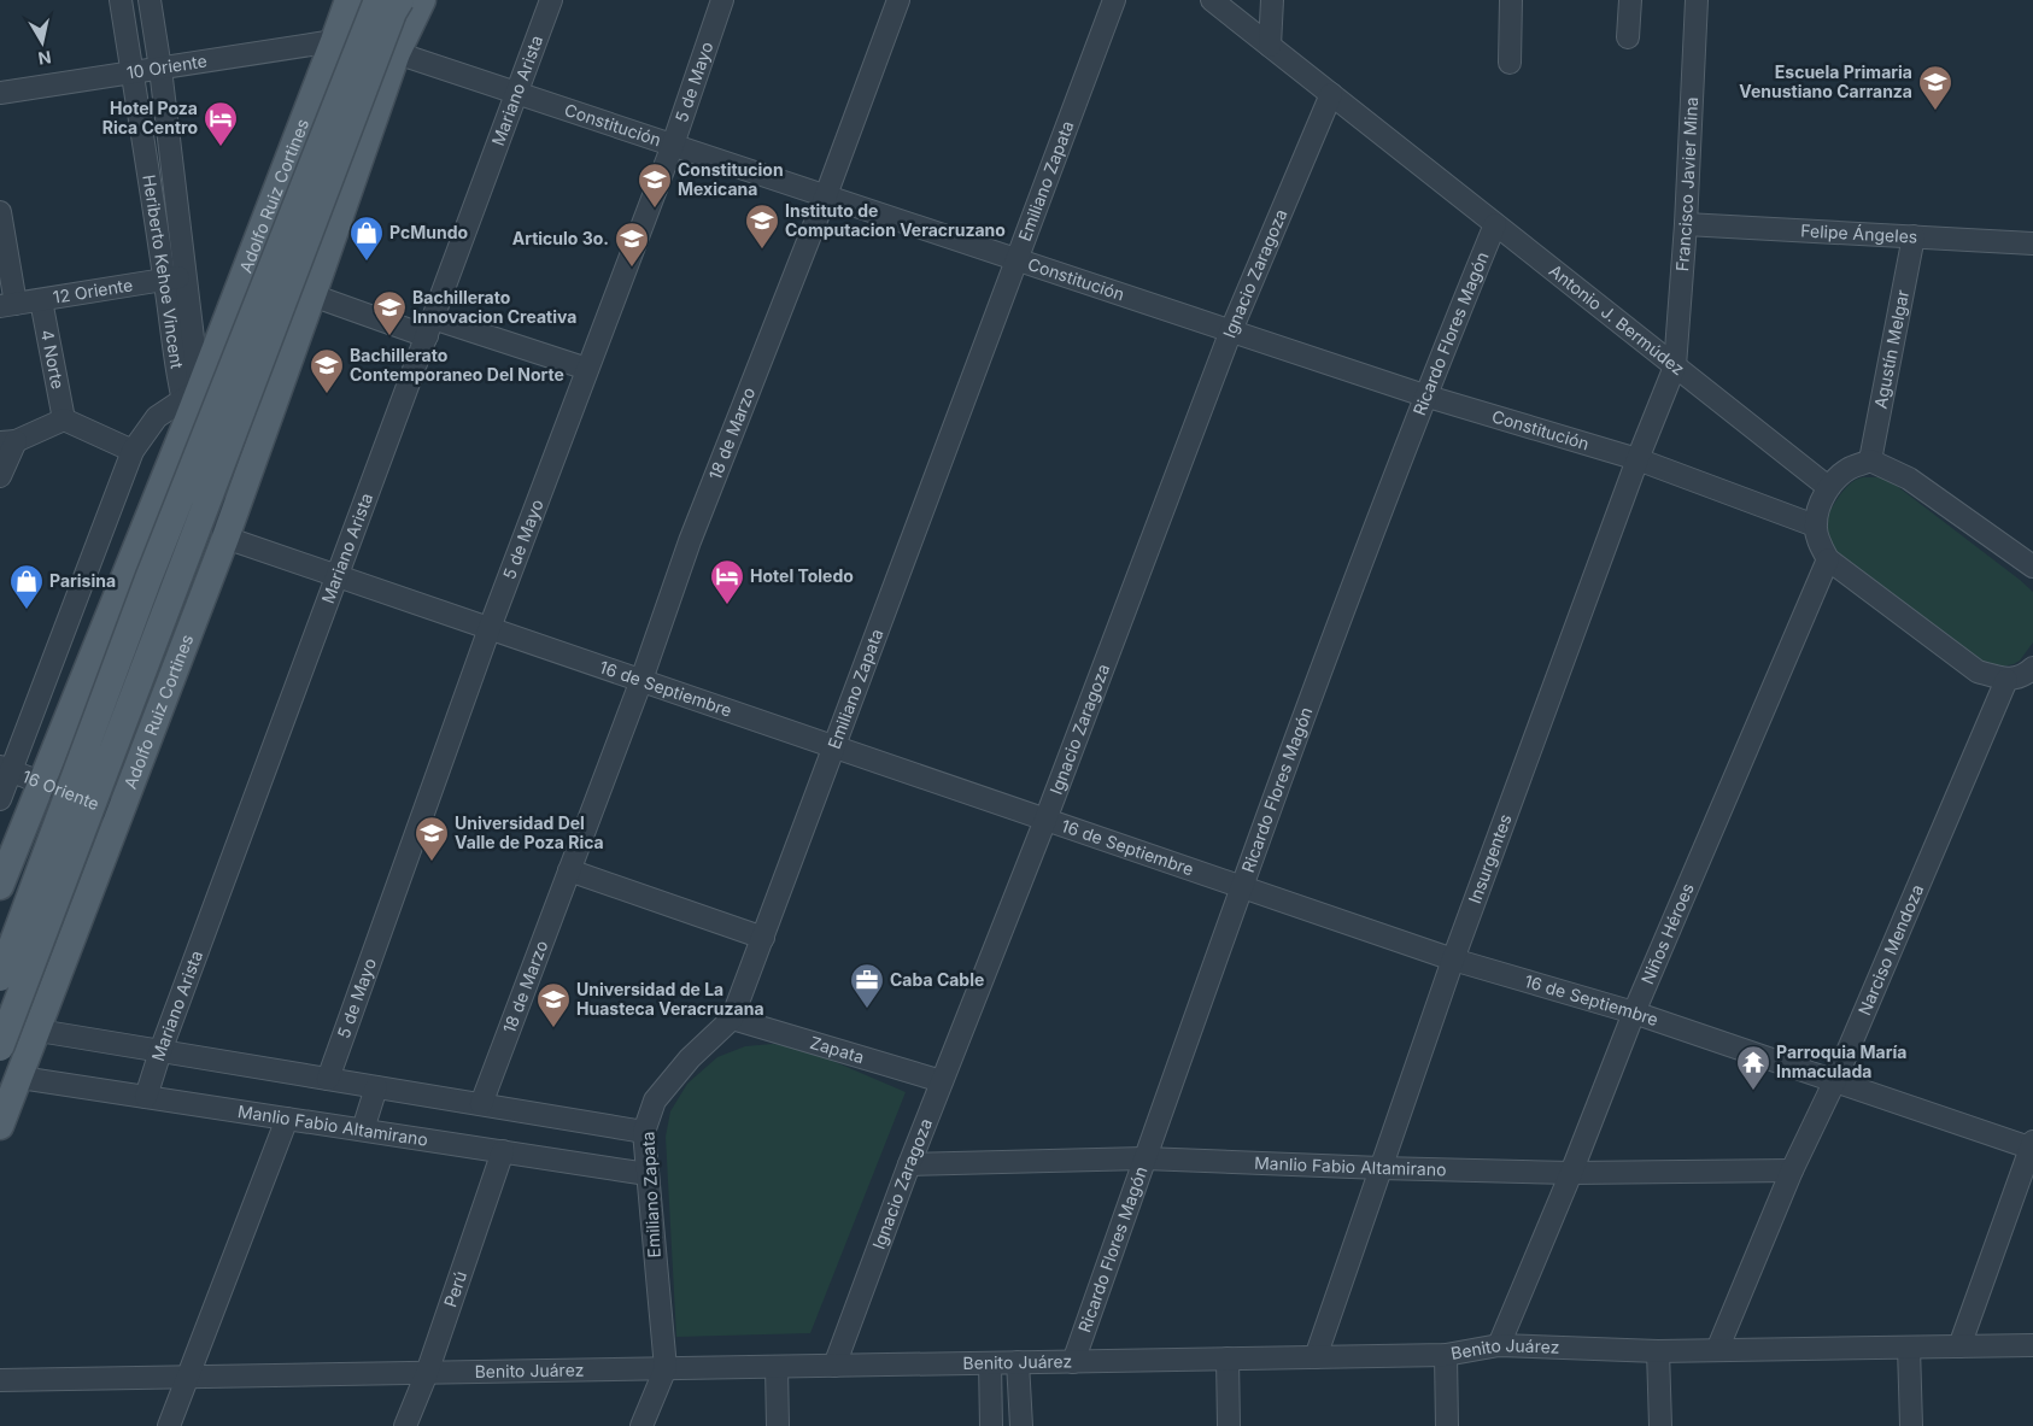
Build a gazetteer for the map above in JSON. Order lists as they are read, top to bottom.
{
  "streets": {
    "main road": ["Adolfo Ruiz Cortines"],
    "street": [
      "10 Oriente",
      "5 de Mayo",
      "Mariano Arista",
      "Constitución",
      "Emiliano Zapata",
      "Francisco Javier Mina",
      "Felipe Ángeles",
      "Heriberto Kehoe Vincent",
      "Ignacio Zaragoza",
      "12 Oriente",
      "Antonio J. Bermúdez",
      "Ricardo Flores Magón",
      "Agustín Melgar",
      "4 Norte",
      "18 de Marzo",
      "16 de Septiembre",
      "16 Oriente",
      "Insurgentes",
      "Niños Héroes",
      "Narciso Mendoza",
      "Zapata",
      "Manlio Fabio Altamirano",
      "Perú",
      "Benito Juárez"
    ]
  },
  "crossings": [
    ["10 Oriente", "Constitución"],
    ["10 Oriente", "Adolfo Ruiz Cortines"],
    ["10 Oriente", "Heriberto Kehoe Vincent"],
    ["5 de Mayo", "Constitución"],
    ["5 de Mayo", "16 de Septiembre"],
    ["Mariano Arista", "Constitución"],
    ["Mariano Arista", "16 de Septiembre"],
    ["Mariano Arista", "Manlio Fabio Altamirano"],
    ["Constitución", "Emiliano Zapata"],
    ["Constitución", "Adolfo Ruiz Cortines"],
    ["Constitución", "Ignacio Zaragoza"],
    ["Constitución", "Ricardo Flores Magón"],
    ["Constitución", "18 de Marzo"],
    ["Constitución", "Insurgentes"],
    ["Emiliano Zapata", "16 de Septiembre"],
    ["Emiliano Zapata", "Zapata"],
    ["Emiliano Zapata", "Manlio Fabio Altamirano"],
    ["Emiliano Zapata", "Benito Juárez"],
    ["Francisco Javier Mina", "Felipe Ángeles"],
    ["Francisco Javier Mina", "Antonio J. Bermúdez"],
    ["Francisco Javier Mina", "Insurgentes"],
    ["Adolfo Ruiz Cortines", "Heriberto Kehoe Vincent"],
    ["Adolfo Ruiz Cortines", "16 de Septiembre"],
    ["Adolfo Ruiz Cortines", "16 Oriente"],
    ["Adolfo Ruiz Cortines", "Manlio Fabio Altamirano"],
    ["Felipe Ángeles", "Agustín Melgar"],
    ["Heriberto Kehoe Vincent", "12 Oriente"],
    ["Heriberto Kehoe Vincent", "16 de Septiembre"],
    ["Ignacio Zaragoza", "Antonio J. Bermúdez"],
    ["Ignacio Zaragoza", "16 de Septiembre"],
    ["Ignacio Zaragoza", "Zapata"],
    ["Ignacio Zaragoza", "Manlio Fabio Altamirano"],
    ["Ignacio Zaragoza", "Benito Juárez"],
    ["12 Oriente", "4 Norte"],
    ["Antonio J. Bermúdez", "Ricardo Flores Magón"],
    ["Antonio J. Bermúdez", "Insurgentes"],
    ["Ricardo Flores Magón", "16 de Septiembre"],
    ["Ricardo Flores Magón", "Manlio Fabio Altamirano"],
    ["Ricardo Flores Magón", "Benito Juárez"],
    ["18 de Marzo", "16 de Septiembre"],
    ["16 de Septiembre", "Insurgentes"],
    ["16 de Septiembre", "Niños Héroes"],
    ["16 de Septiembre", "Narciso Mendoza"],
    ["Insurgentes", "Manlio Fabio Altamirano"],
    ["Insurgentes", "Benito Juárez"],
    ["Niños Héroes", "Manlio Fabio Altamirano"],
    ["Niños Héroes", "Benito Juárez"],
    ["Narciso Mendoza", "Manlio Fabio Altamirano"],
    ["Narciso Mendoza", "Benito Juárez"],
    ["Manlio Fabio Altamirano", "Perú"],
    ["Perú", "Benito Juárez"]
  ],
  "places": {
    "school or university": [
      "Escuela Primaria Venustiano Carranza",
      "Constitucion Mexicana",
      "Instituto de Computacion Veracruzano",
      "Articulo 3o.",
      "Bachillerato Innovacion Creativa",
      "Bachillerato Contemporaneo Del Norte",
      "Universidad Del Valle de Poza Rica",
      "Universidad de La Huasteca Veracruzana"
    ],
    "hotel": ["Hotel Poza Rica Centro", "Hotel Toledo"],
    "shop": ["PcMundo", "Parisina"],
    "office": ["Caba Cable"],
    "temple": ["Parroquia María Inmaculada"]
  },
  "north": "bottom"
}
